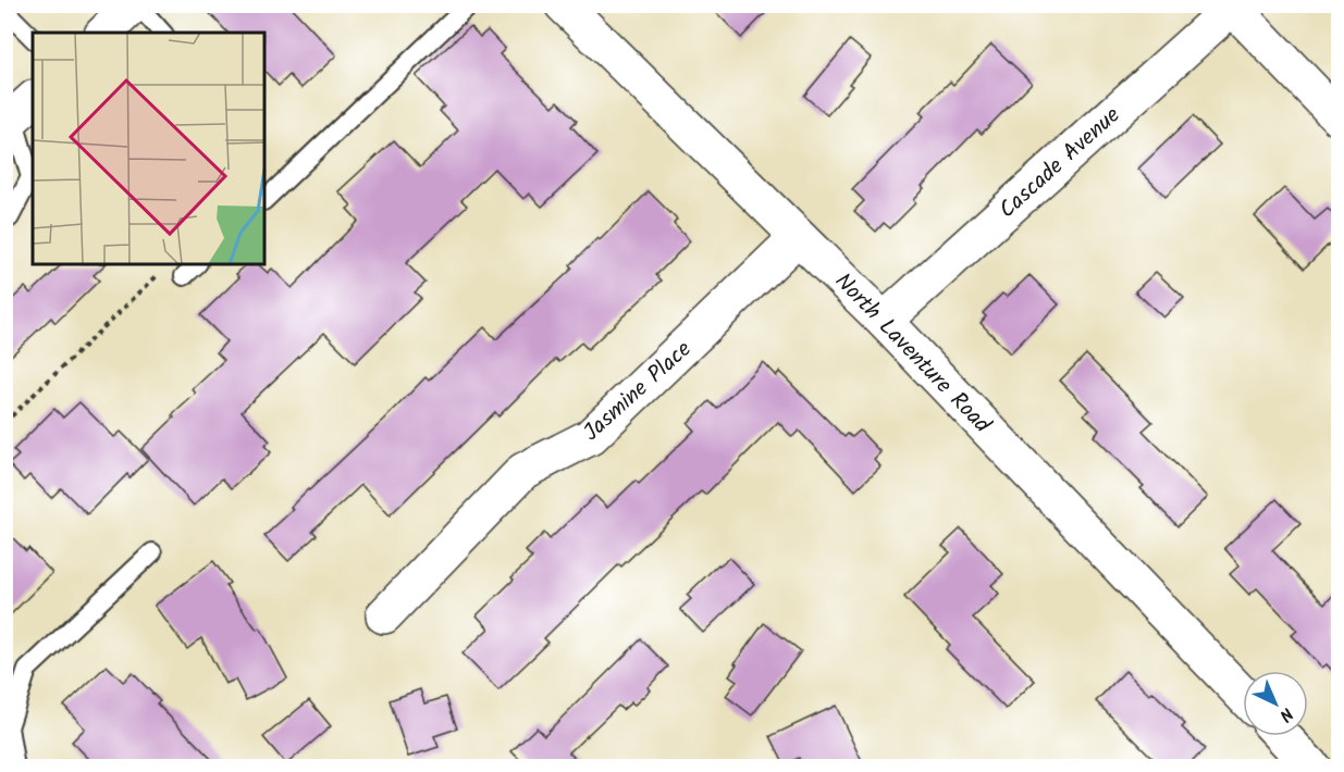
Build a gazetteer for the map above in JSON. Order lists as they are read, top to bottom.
{
  "streets": {
    "street": ["Cascade Avenue", "North Laventure Road", "Jasmine Place"]
  },
  "crossings": [
    ["Cascade Avenue", "North Laventure Road"],
    ["North Laventure Road", "Jasmine Place"]
  ],
  "north": "bottom right"
}
